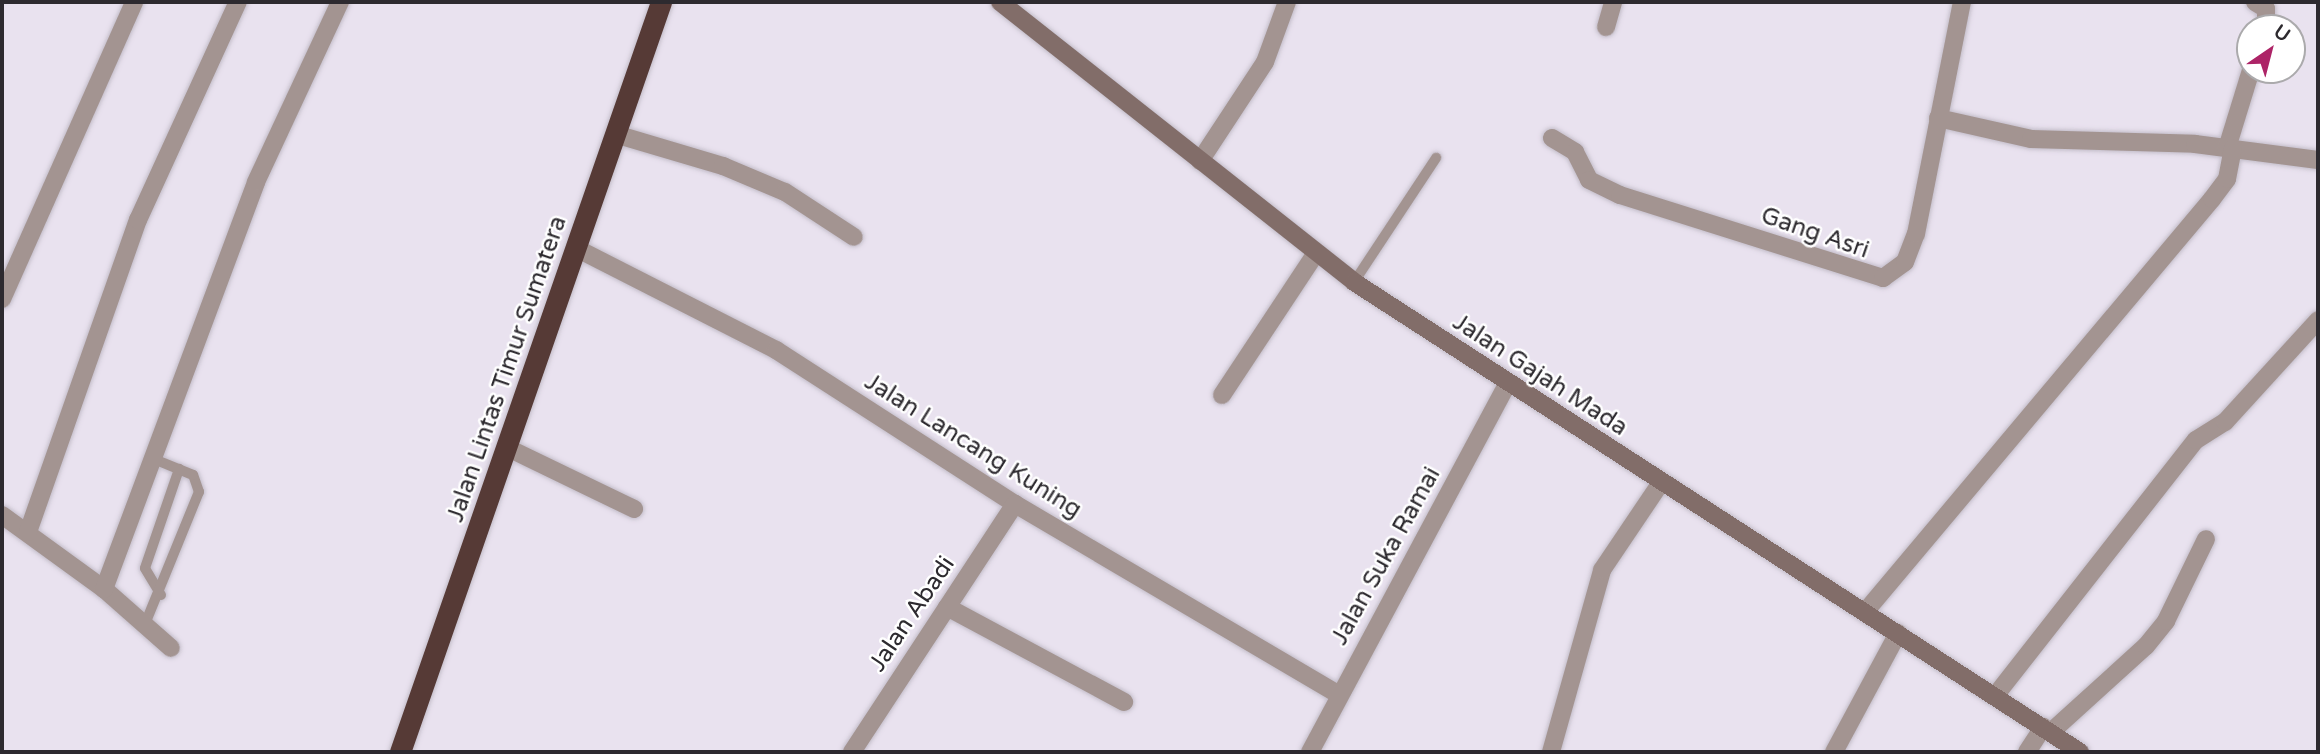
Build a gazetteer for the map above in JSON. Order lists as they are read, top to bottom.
{
  "streets": {
    "highway": ["Jalan Lintas Timur Sumatera"],
    "street": [
      "Gang Asri",
      "Jalan Gajah Mada",
      "Jalan Lancang Kuning",
      "Jalan Suka Ramai",
      "Jalan Abadi"
    ]
  },
  "crossings": [
    ["Jalan Lintas Timur Sumatera", "Jalan Lancang Kuning"],
    ["Jalan Gajah Mada", "Jalan Suka Ramai"],
    ["Jalan Lancang Kuning", "Jalan Suka Ramai"],
    ["Jalan Lancang Kuning", "Jalan Abadi"]
  ],
  "north": "top right"
}
